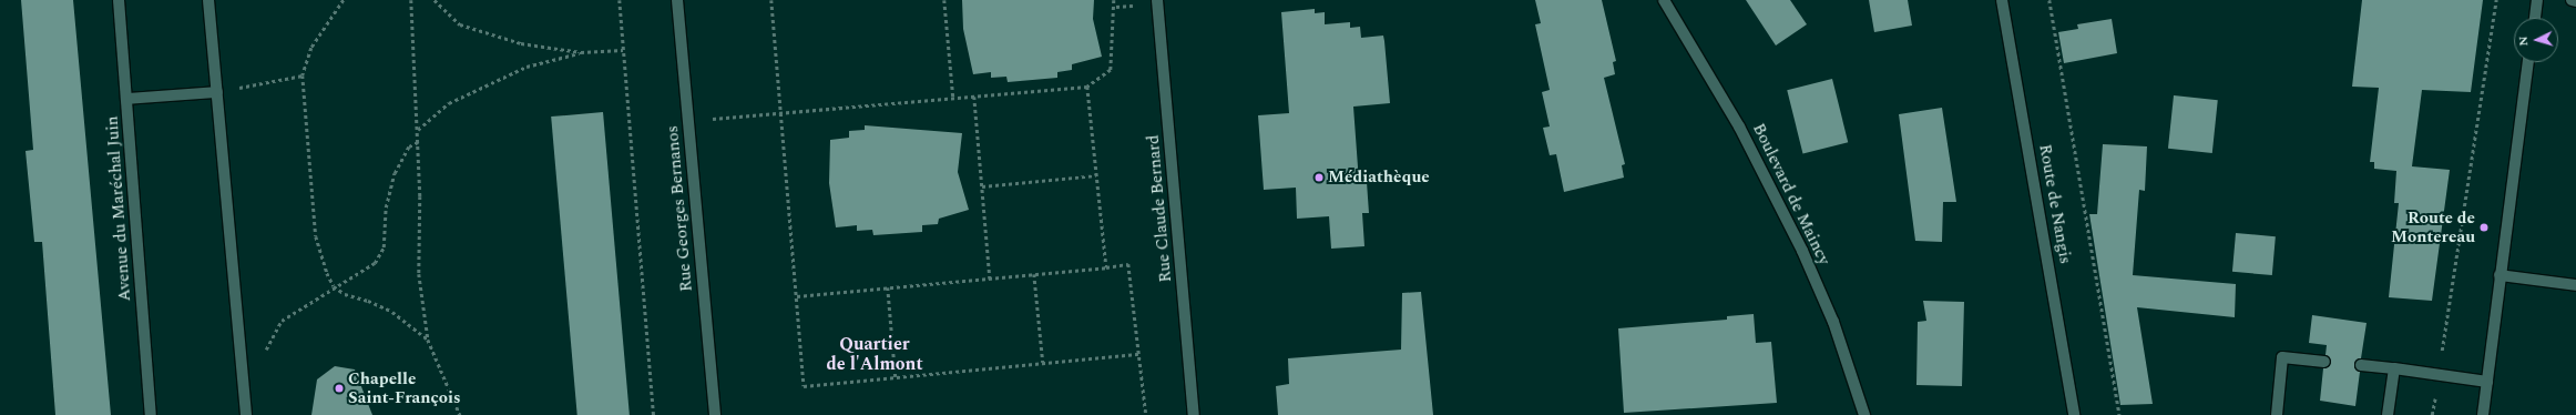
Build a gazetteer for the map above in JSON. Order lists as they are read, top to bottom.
{
  "streets": {
    "street": [
      "Boulevard de Maincy",
      "Route de Nangis",
      "Avenue du Maréchal Juin",
      "Rue Georges Bernanos",
      "Rue Claude Bernard"
    ]
  },
  "districts": ["Quartier de l'Almont"],
  "places": ["Médiathèque", "Route de Montereau", "Chapelle Saint-François"],
  "north": "left"
}
